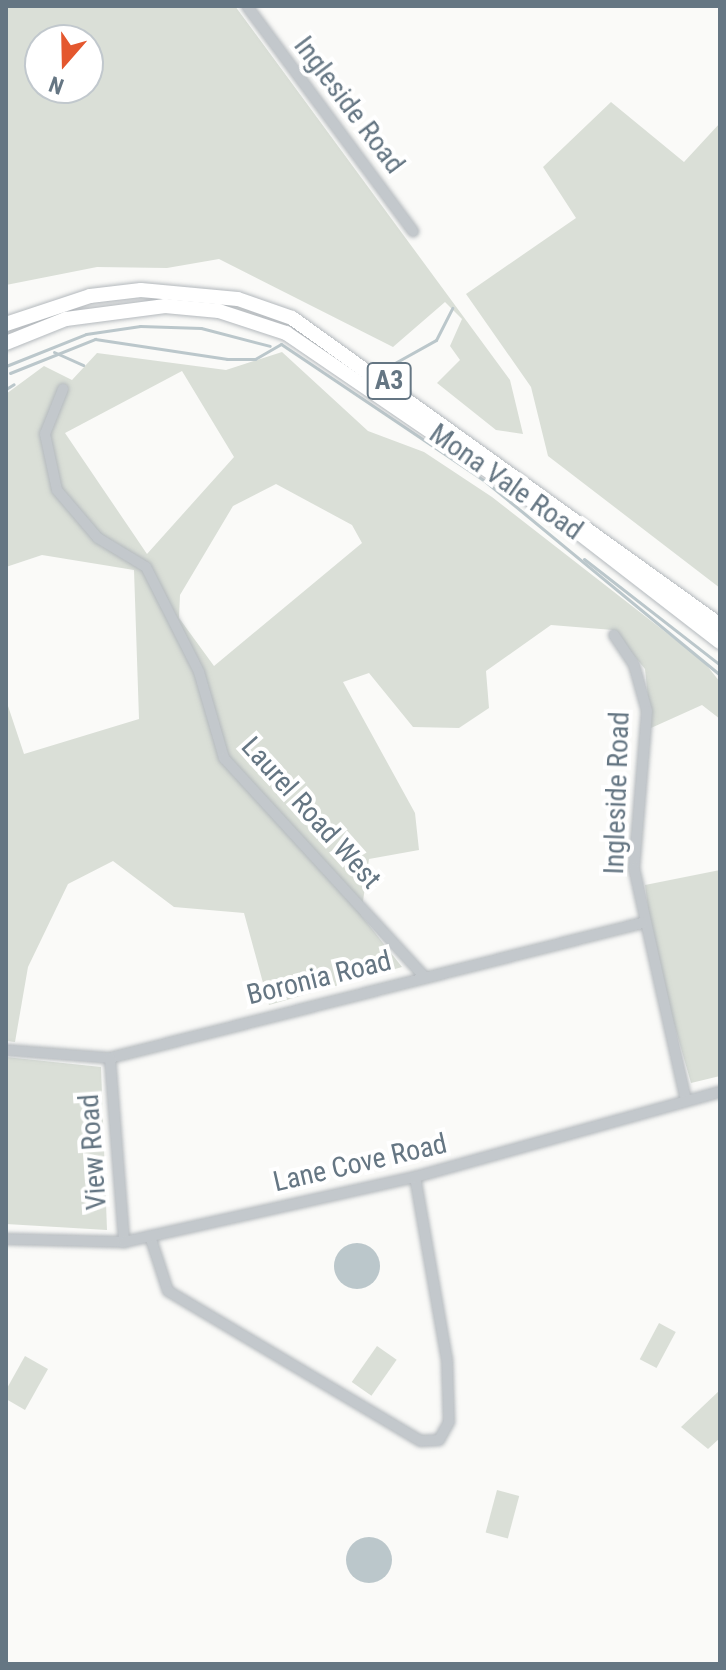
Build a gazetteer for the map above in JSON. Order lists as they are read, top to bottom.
{
  "streets": {
    "highway": ["A3", "Mona Vale Road"],
    "street": [
      "Ingleside Road",
      "Laurel Road West",
      "Boronia Road",
      "View Road",
      "Lane Cove Road"
    ]
  },
  "crossings": [
    ["Ingleside Road", "Boronia Road"],
    ["Ingleside Road", "Lane Cove Road"],
    ["Laurel Road West", "Boronia Road"],
    ["Boronia Road", "View Road"],
    ["View Road", "Lane Cove Road"]
  ],
  "north": "bottom"
}
